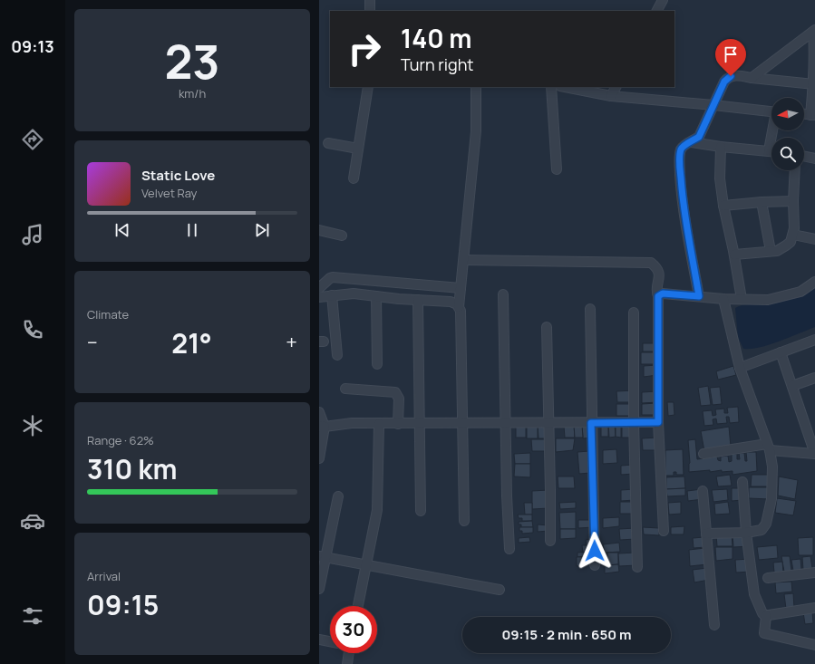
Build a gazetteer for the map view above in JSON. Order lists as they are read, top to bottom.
{
  "north": "left",
  "page": {
    "tabs": "09:13",
    "tile": [
      ["23", "km/h"],
      "Climate",
      ["Range · 62%", "310 km"],
      ["Arrival", "09:15"]
    ],
    "turn": ["140 m", "Turn right"],
    "song": ["Static Love", "Velvet Ray"],
    "heat": ["−", "21°", "+"],
    "limit": "30",
    "trip": "09:15 · 2 min · 650 m"
  }
}
